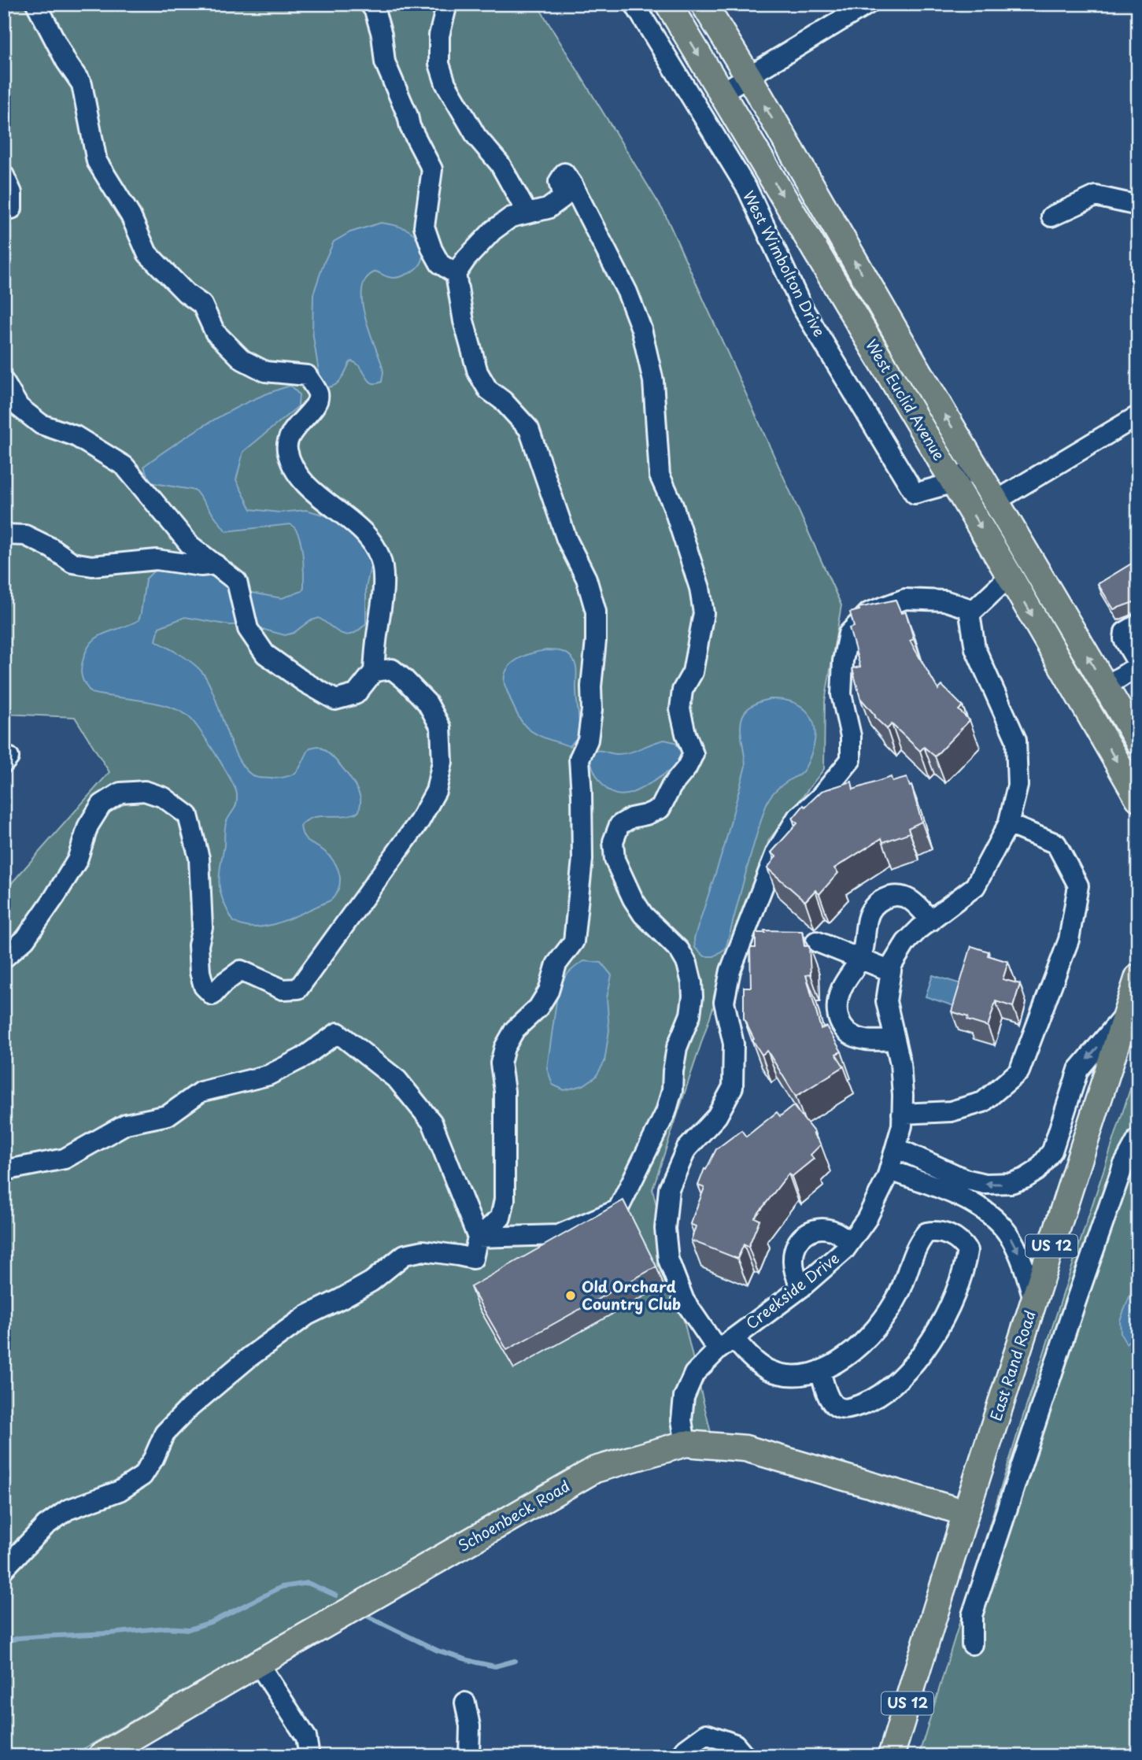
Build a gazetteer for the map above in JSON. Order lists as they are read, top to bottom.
{
  "streets": {
    "main road": [
      "West Euclid Avenue",
      "US 12",
      "East Rand Road",
      "Schoenbeck Road"
    ],
    "street": ["West Wimbolton Drive", "Creekside Drive"]
  },
  "crossings": [
    ["West Wimbolton Drive", "West Euclid Avenue"],
    ["Creekside Drive", "Schoenbeck Road"],
    ["East Rand Road", "Schoenbeck Road"]
  ],
  "places": ["Old Orchard Country Club"]
}
